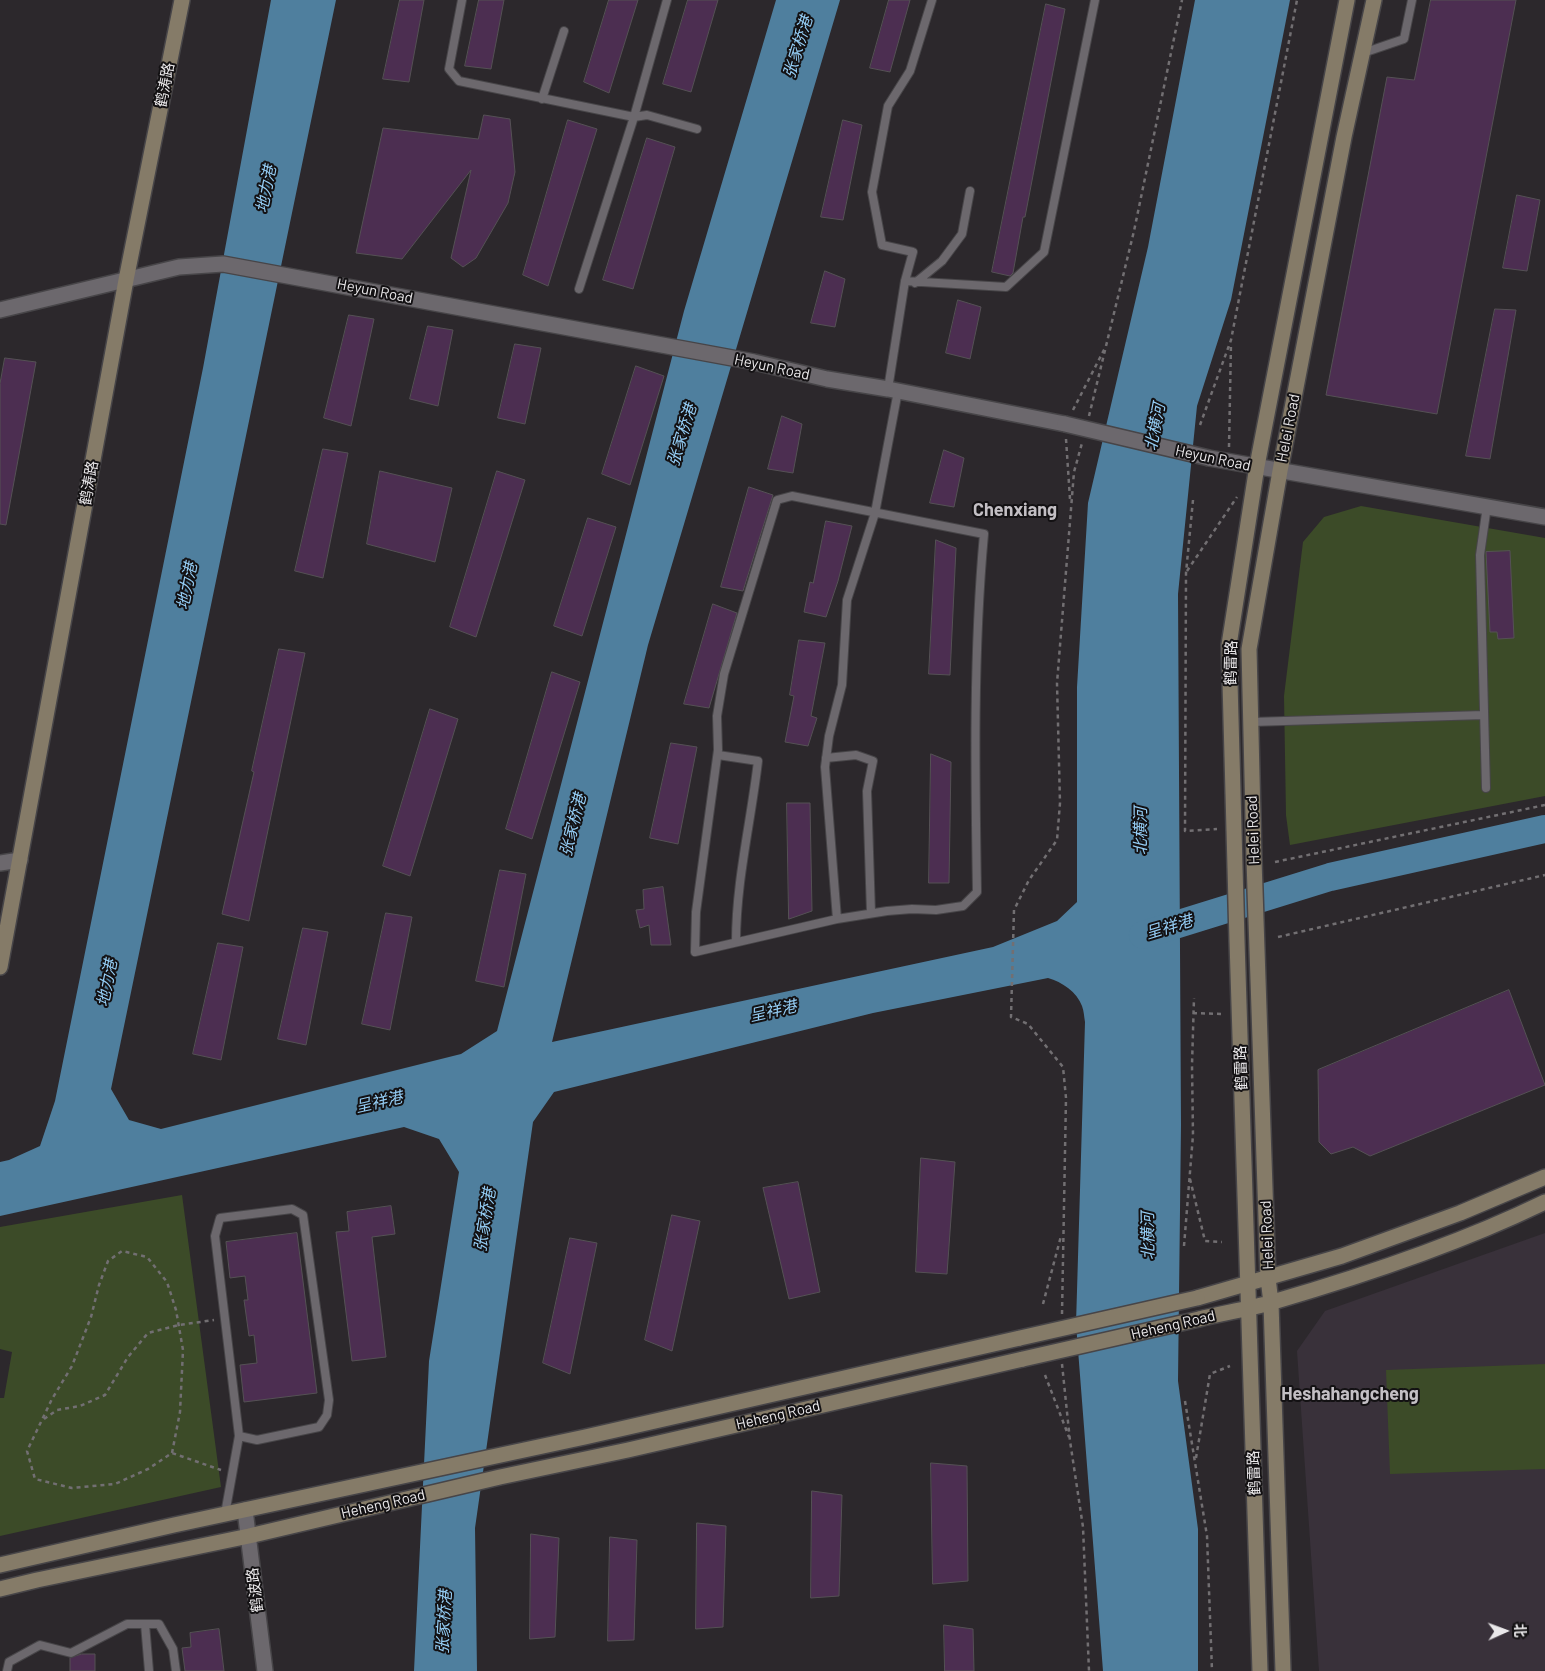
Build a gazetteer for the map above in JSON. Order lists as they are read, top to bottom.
{
  "streets": {
    "street": [
      "鹤涛路",
      "Heyun Road",
      "Helei Road",
      "鹤雷路",
      "Heheng Road",
      "鹤波路"
    ]
  },
  "crossings": [
    ["鹤涛路", "Heyun Road"],
    ["Heyun Road", "Helei Road"],
    ["Heyun Road", "鹤雷路"],
    ["Helei Road", "Heheng Road"],
    ["鹤雷路", "Heheng Road"],
    ["Heheng Road", "鹤波路"]
  ],
  "districts": ["Chenxiang", "Heshahangcheng"],
  "water": [
    "张家桥港",
    "地力港",
    "北横河",
    "呈祥港"
  ],
  "north": "right"
}
